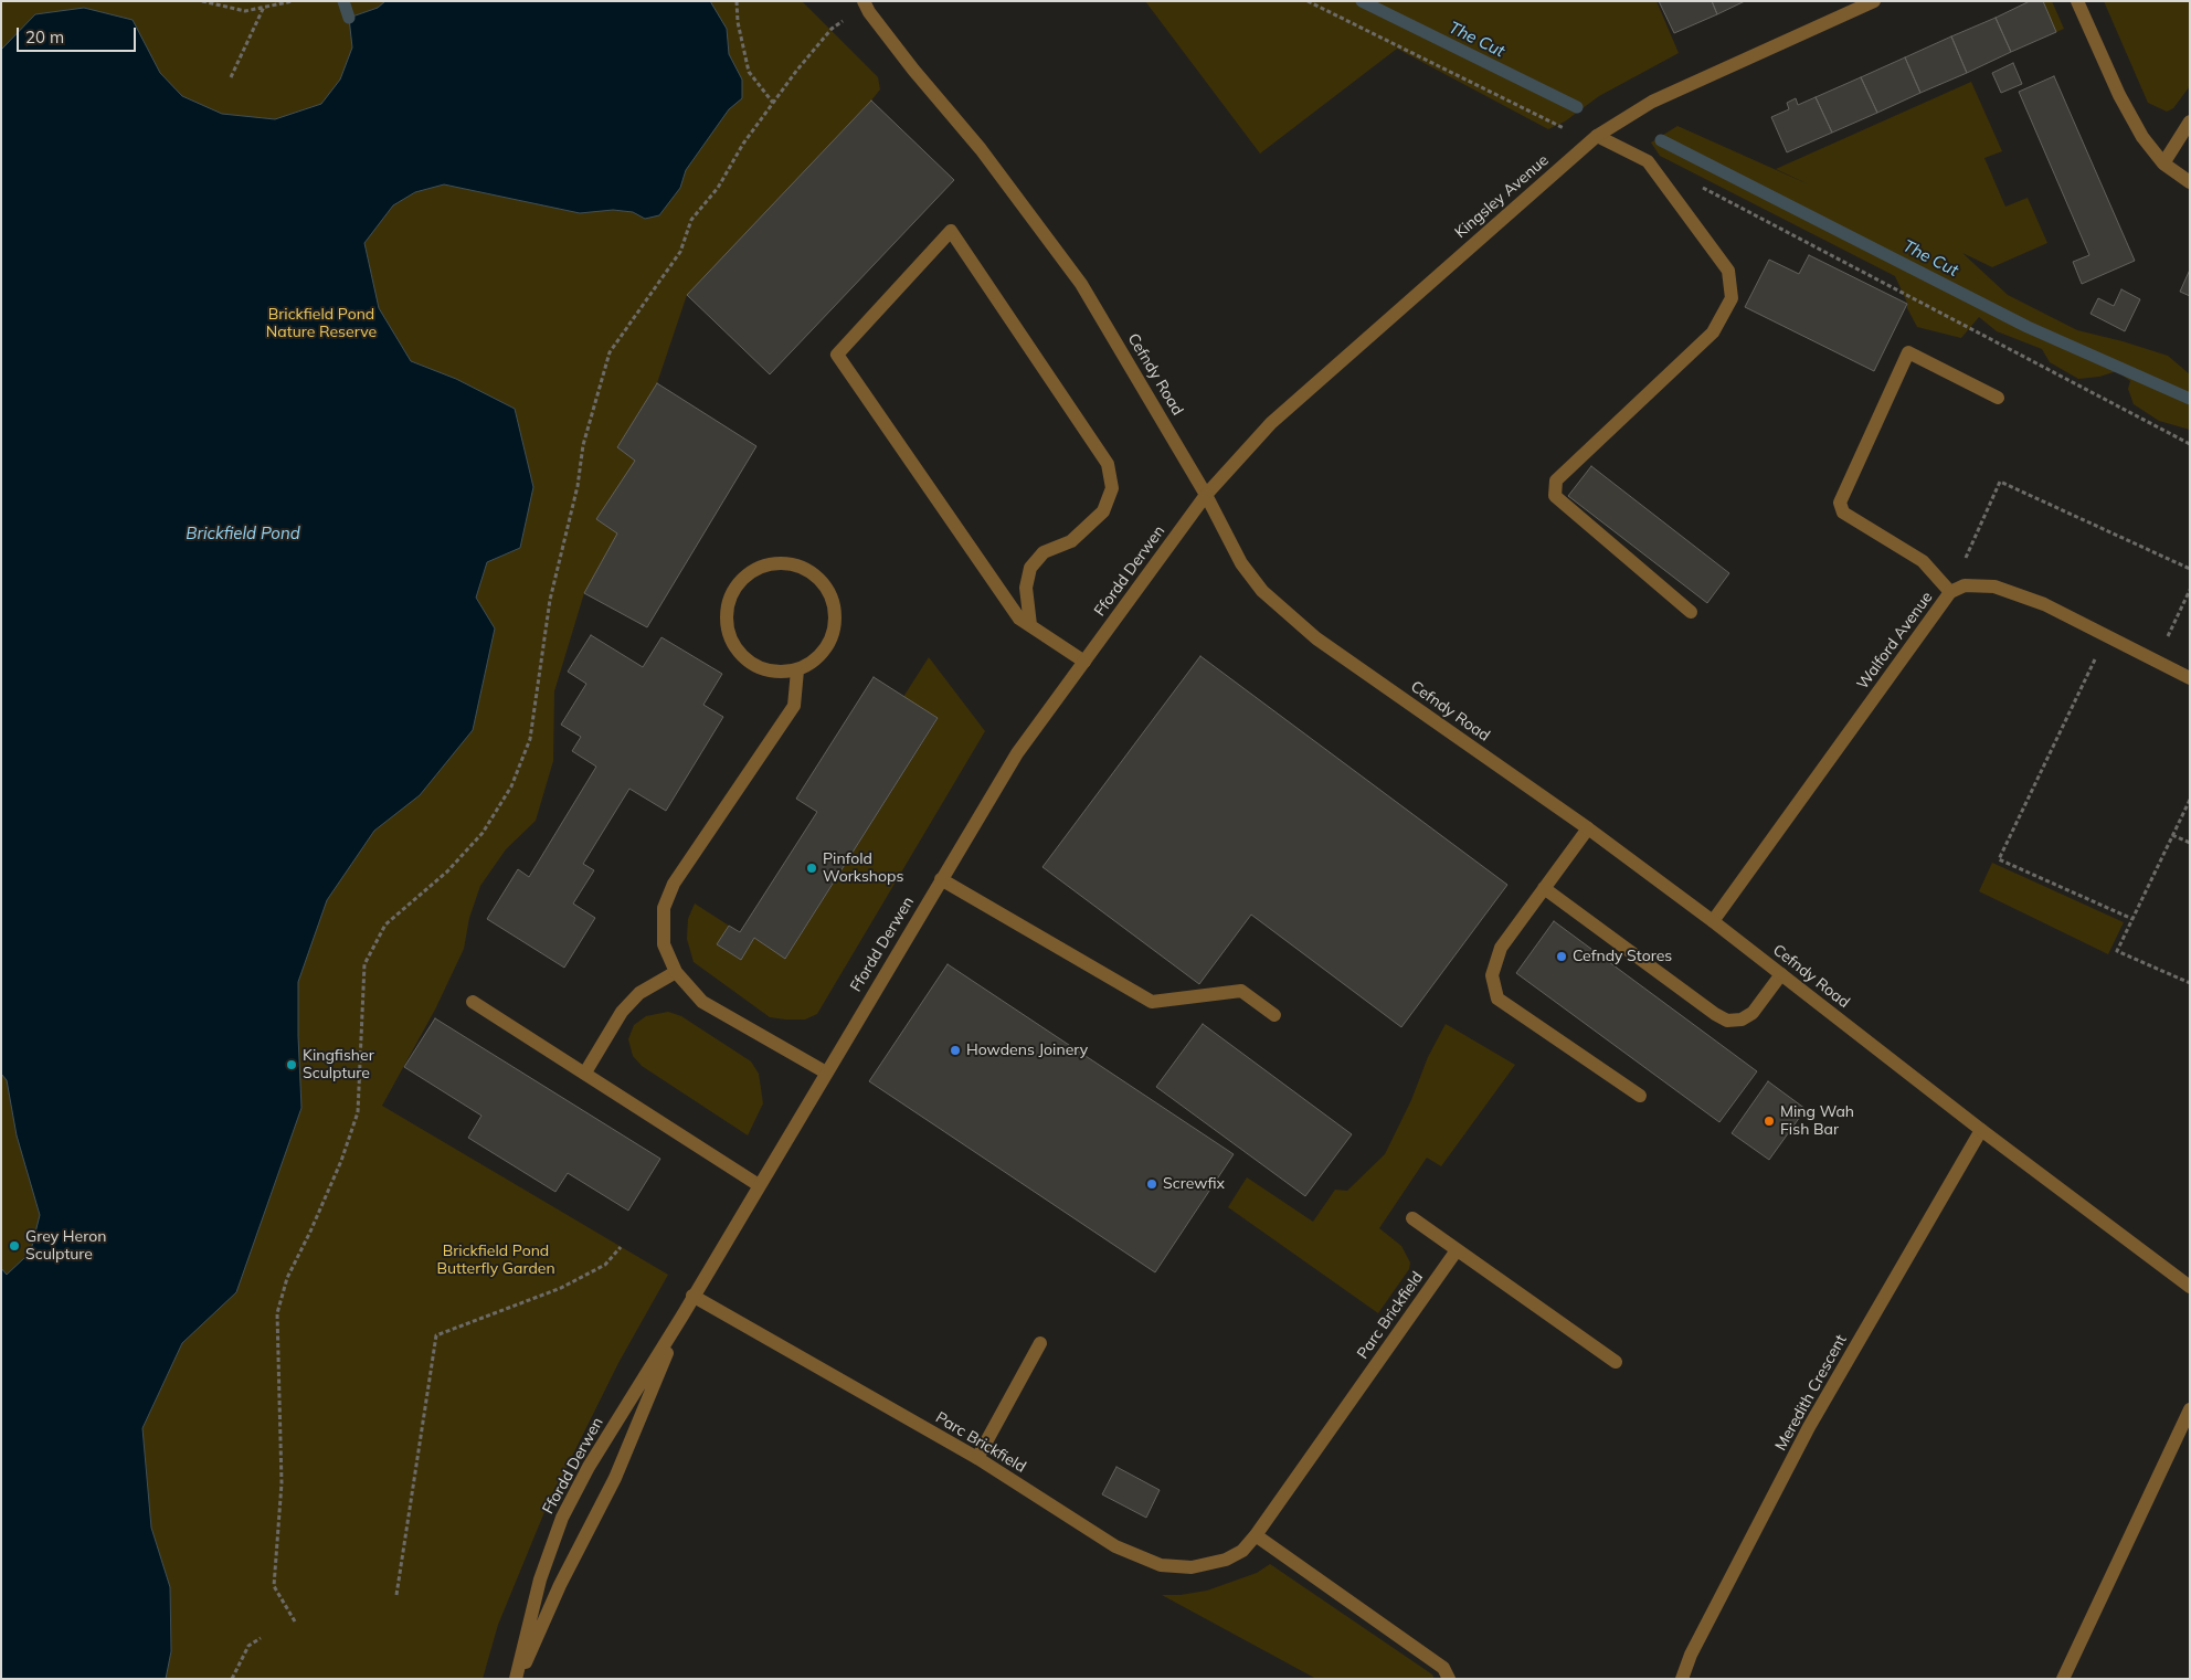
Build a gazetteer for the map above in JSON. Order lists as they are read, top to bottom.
{
  "streets": {
    "street": [
      "Kingsley Avenue",
      "Cefndy Road",
      "Ffordd Derwen",
      "Walford Avenue",
      "Parc Brickfield",
      "Meredith Crescent"
    ]
  },
  "crossings": [
    ["Kingsley Avenue", "Cefndy Road"],
    ["Kingsley Avenue", "Ffordd Derwen"],
    ["Cefndy Road", "Ffordd Derwen"],
    ["Cefndy Road", "Walford Avenue"],
    ["Cefndy Road", "Meredith Crescent"],
    ["Ffordd Derwen", "Parc Brickfield"]
  ],
  "water": ["The Cut", "Brickfield Pond"],
  "parks": ["Brickfield Pond Nature Reserve", "Brickfield Pond Butterfly Garden"],
  "places": [
    "Pinfold Workshops",
    "Cefndy Stores",
    "Howdens Joinery",
    "Kingfisher Sculpture",
    "Ming Wah Fish Bar",
    "Screwfix",
    "Grey Heron Sculpture"
  ],
  "scale_bar": "20 m"
}
